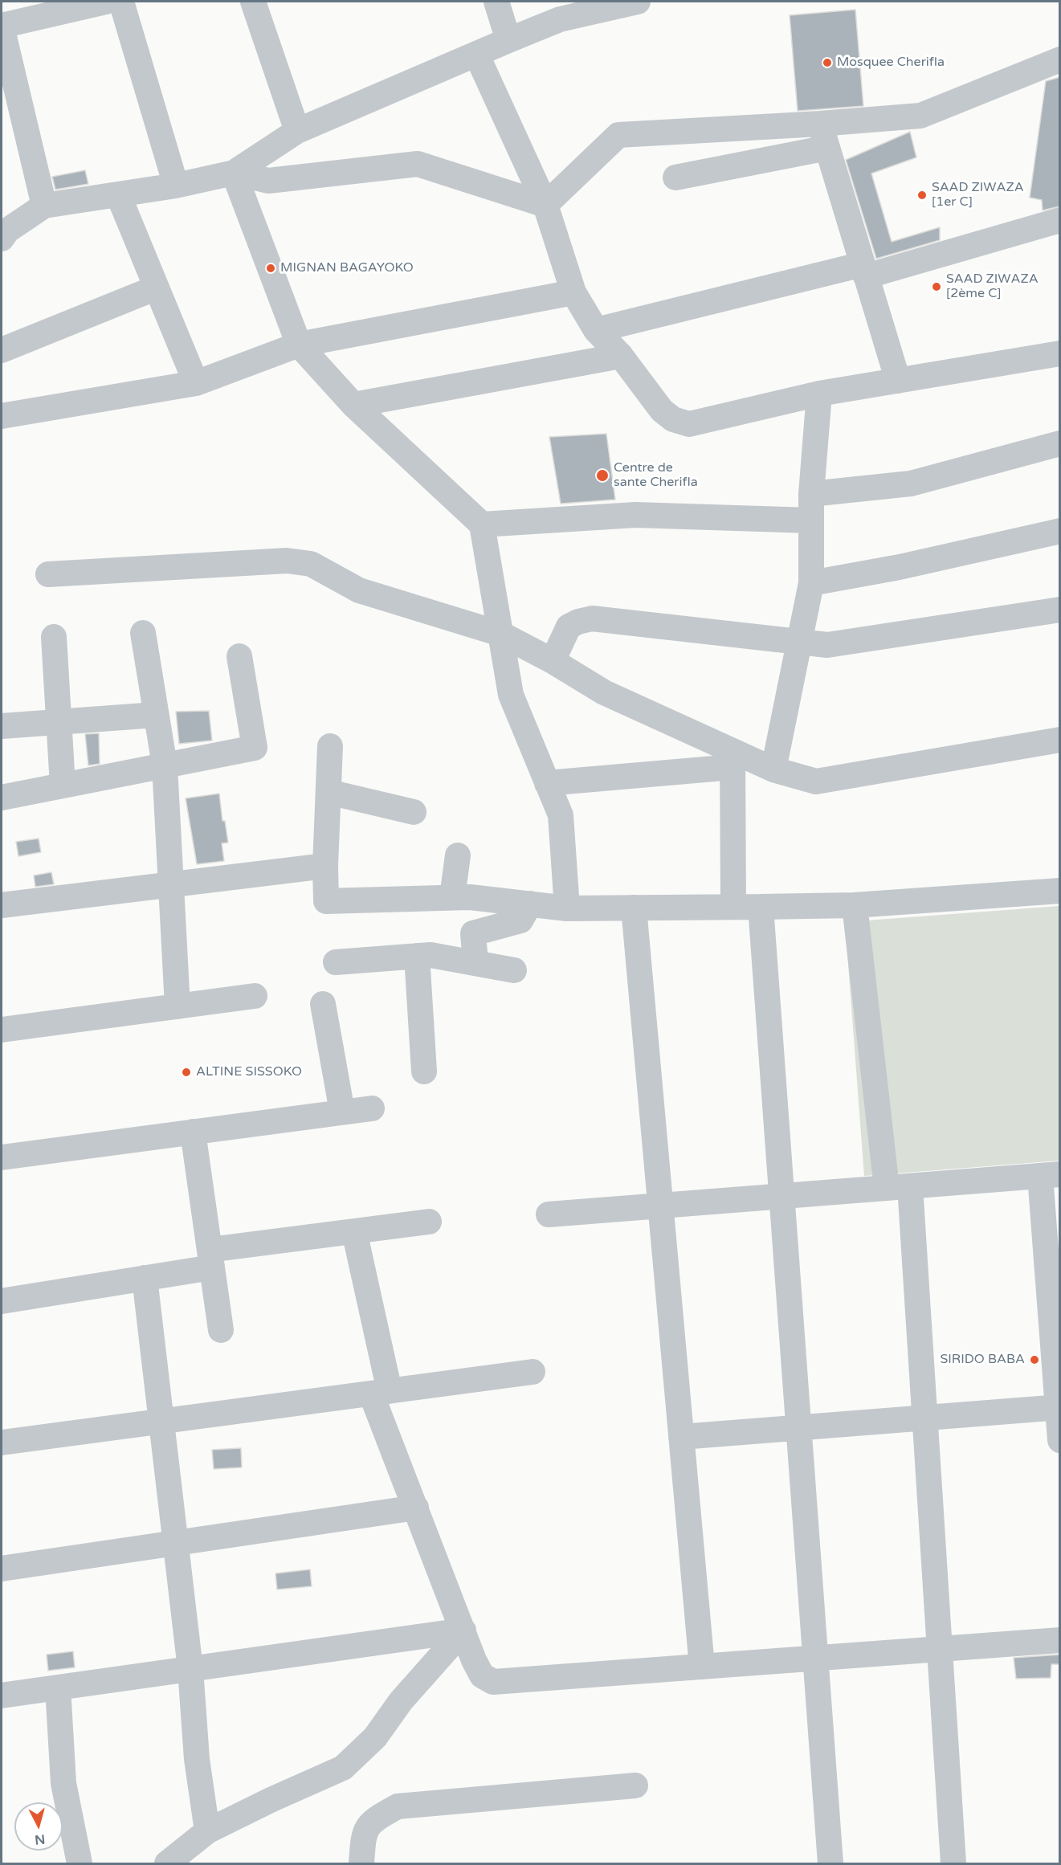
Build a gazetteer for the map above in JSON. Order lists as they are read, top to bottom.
{
  "places": [
    "Mosquee Cherifla",
    "SAAD ZIWAZA [1er C]",
    "MIGNAN BAGAYOKO",
    "SAAD ZIWAZA [2ème C]",
    "Centre de sante Cherifla",
    "ALTINE SISSOKO",
    "SIRIDO BABA"
  ],
  "north": "bottom"
}
